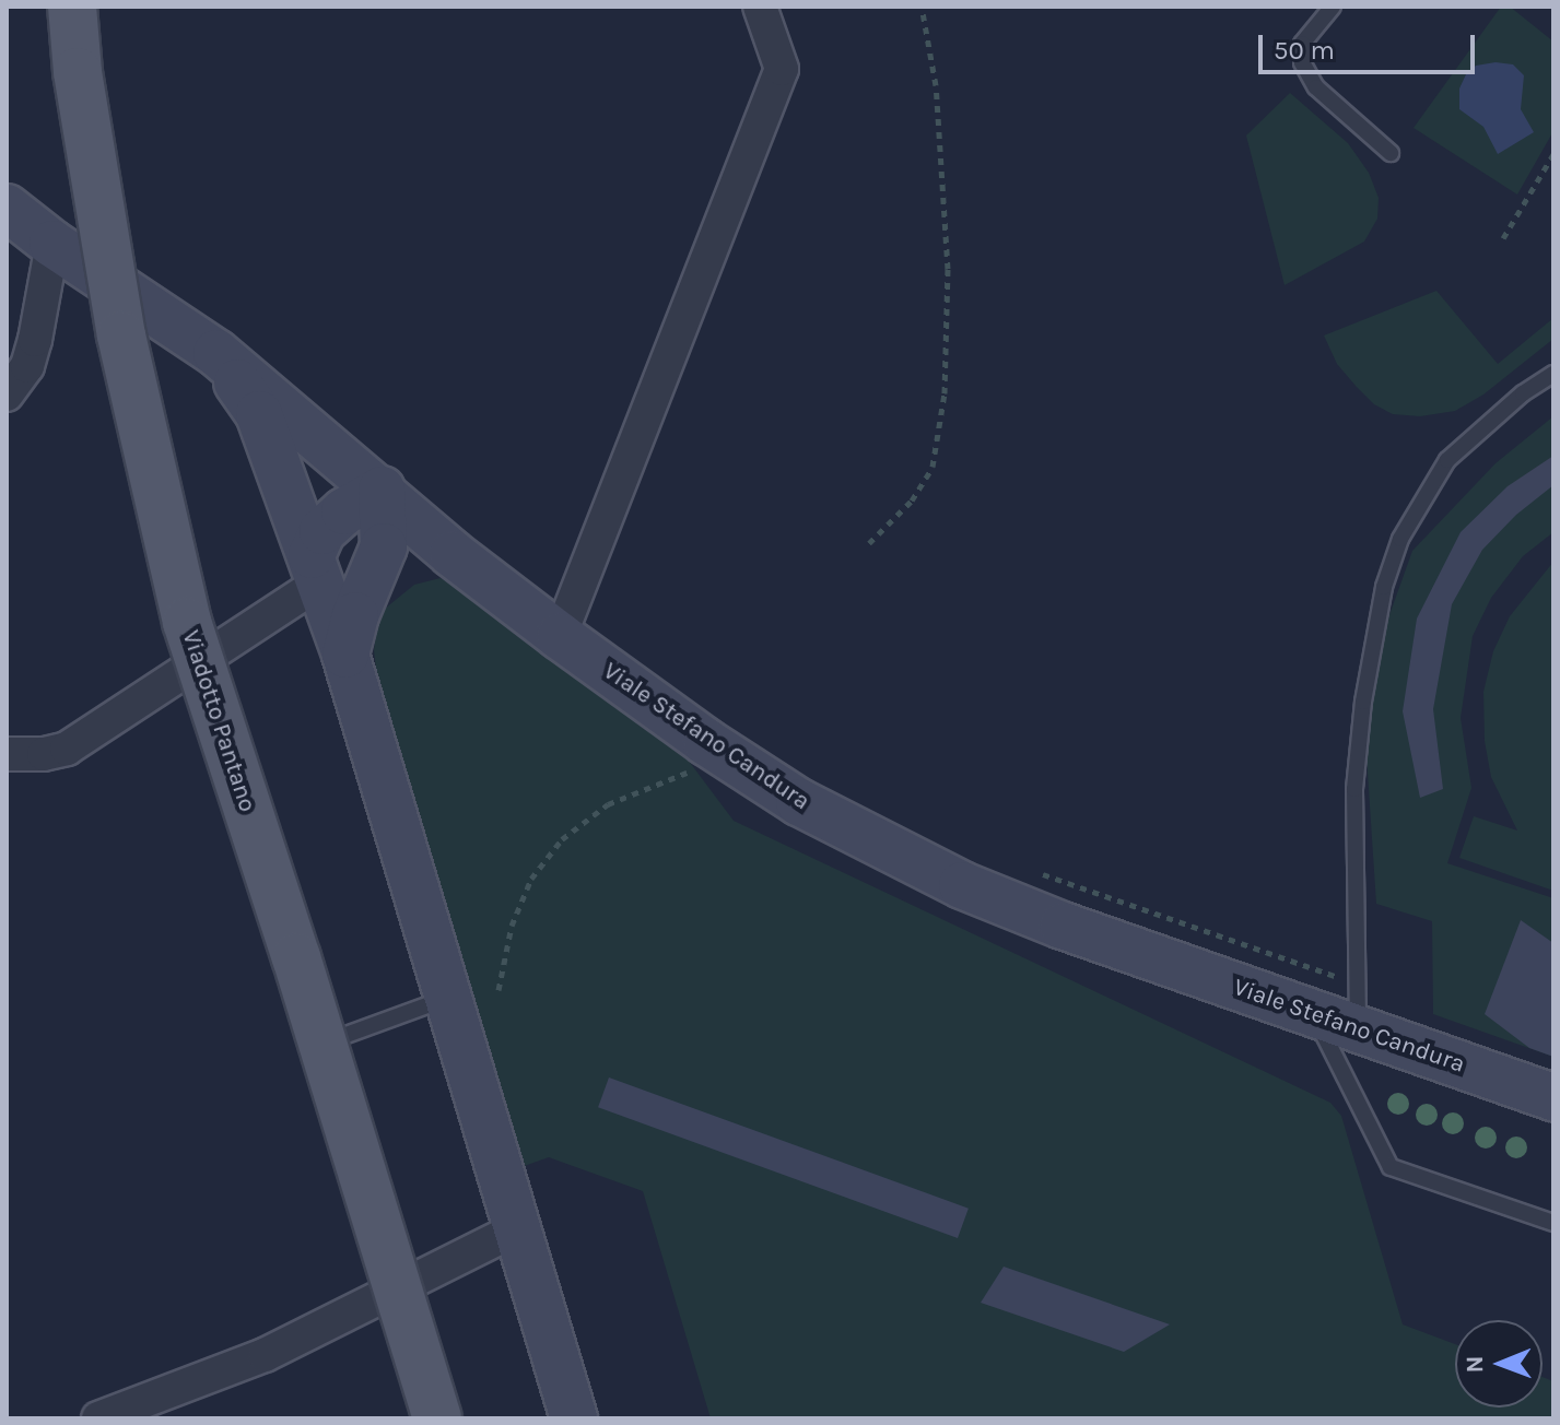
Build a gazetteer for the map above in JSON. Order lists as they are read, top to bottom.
{
  "streets": {
    "main road": ["Viadotto Pantano", "Viale Stefano Candura"]
  },
  "scale_bar": "50 m",
  "north": "left"
}
